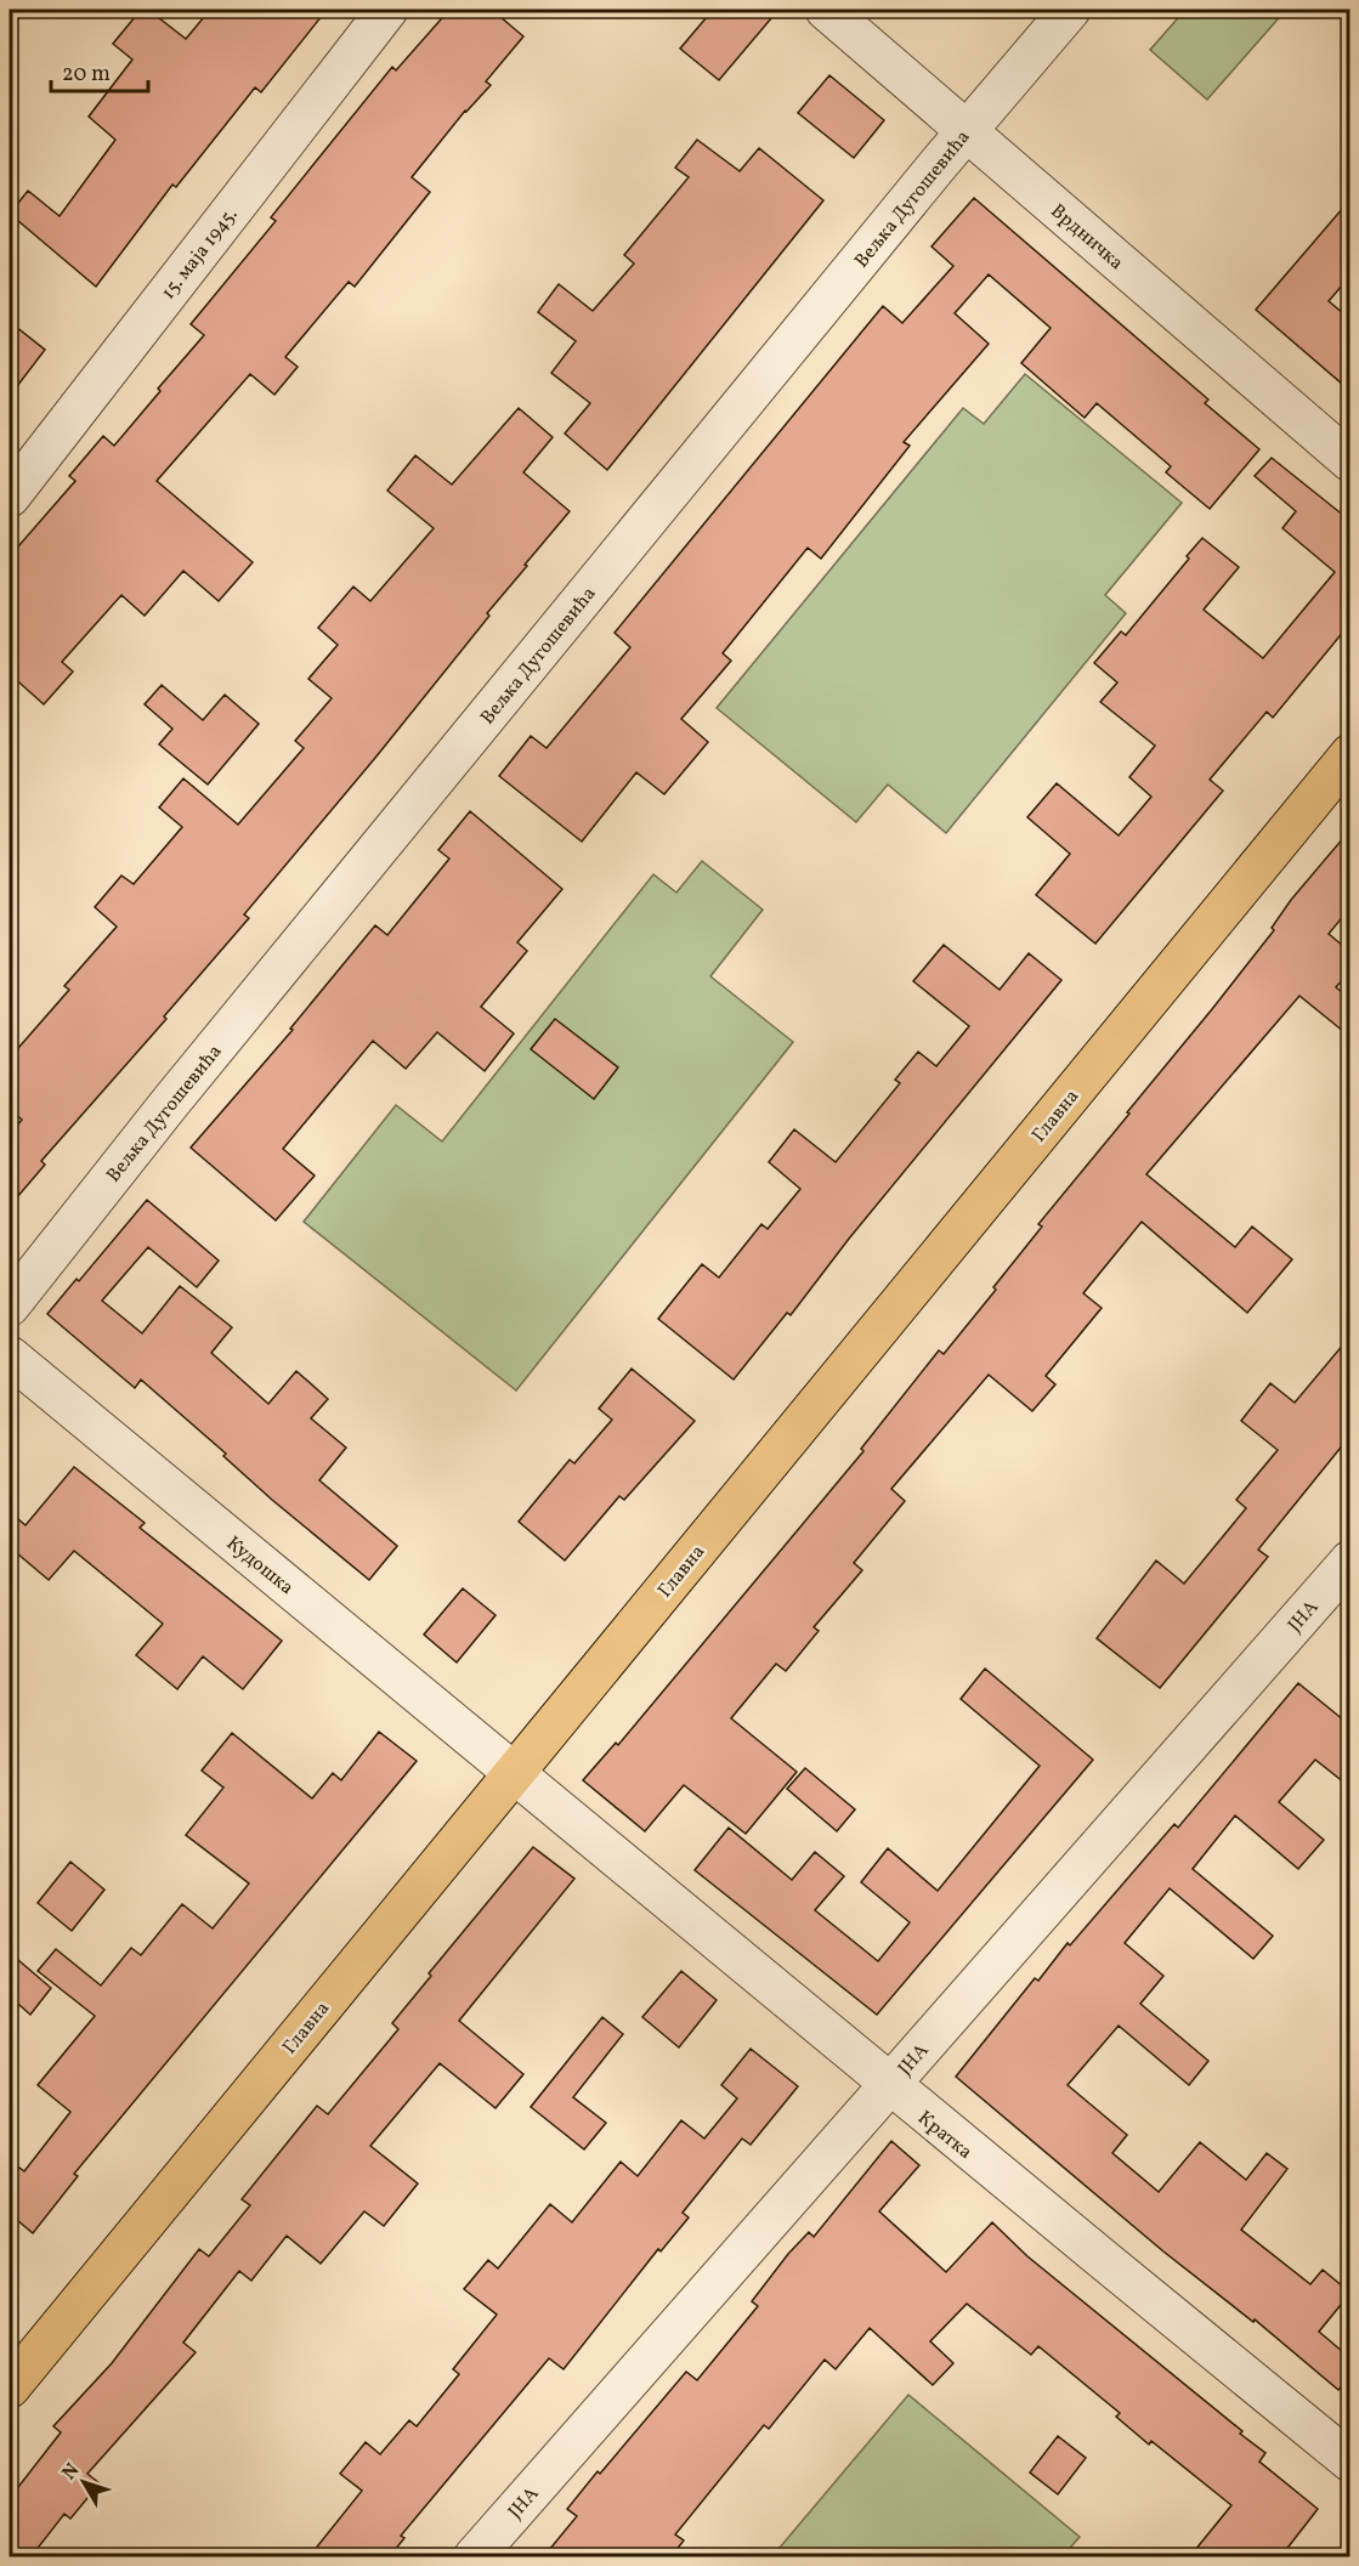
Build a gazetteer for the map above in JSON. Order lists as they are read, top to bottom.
{
  "streets": {
    "main road": ["Главна"],
    "street": [
      "Вељка Дугошевића",
      "Врдничка",
      "15. маја 1945.",
      "Кудошка",
      "ЈНА",
      "Кратка"
    ]
  },
  "crossings": [
    ["Вељка Дугошевића", "Врдничка"],
    ["Главна", "Кудошка"],
    ["Главна", "Кратка"],
    ["Кудошка", "Кратка"],
    ["ЈНА", "Кратка"]
  ],
  "scale_bar": "20 m",
  "north": "top left"
}
